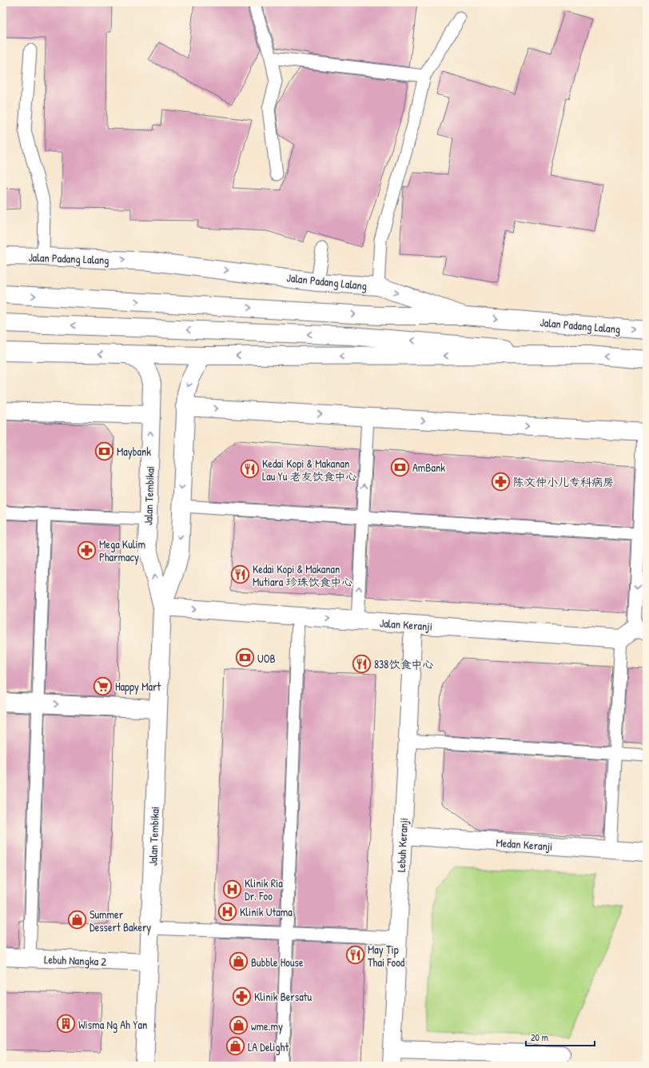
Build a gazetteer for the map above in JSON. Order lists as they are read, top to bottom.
{
  "streets": {
    "street": [
      "Jalan Padang Lalang",
      "Jalan Tembikai",
      "Jalan Keranji",
      "Medan Keranji",
      "Lebuh Keranji",
      "Lebuh Nangka 2"
    ]
  },
  "crossings": [
    ["Jalan Tembikai", "Jalan Keranji"],
    ["Jalan Tembikai", "Lebuh Nangka 2"],
    ["Jalan Keranji", "Lebuh Keranji"],
    ["Medan Keranji", "Lebuh Keranji"]
  ],
  "one_way": ["Jalan Keranji"],
  "places": {
    "bank": ["Maybank", "AmBank", "UOB"],
    "restaurant": [
      "Kedai Kopi & Makanan Lau Yu 老友饮食中心",
      "Kedai Kopi & Makanan Mutiara 珍珠饮食中心",
      "838饮食中心",
      "May Tip Thai Food"
    ],
    "pharmacy": ["陈文仲小儿专科病房", "Mega Kulim Pharmacy", "Klinik Bersatu"],
    "supermarket": ["Happy Mart"],
    "hospital": ["Klinik Ria Dr. Foo", "Klinik Utama"],
    "shop": [
      "Summer Dessert Bakery",
      "Bubble House",
      "wme.my",
      "LA Delight"
    ],
    "building": ["Wisma Ng Ah Yan"]
  },
  "scale_bar": "20 m"
}
